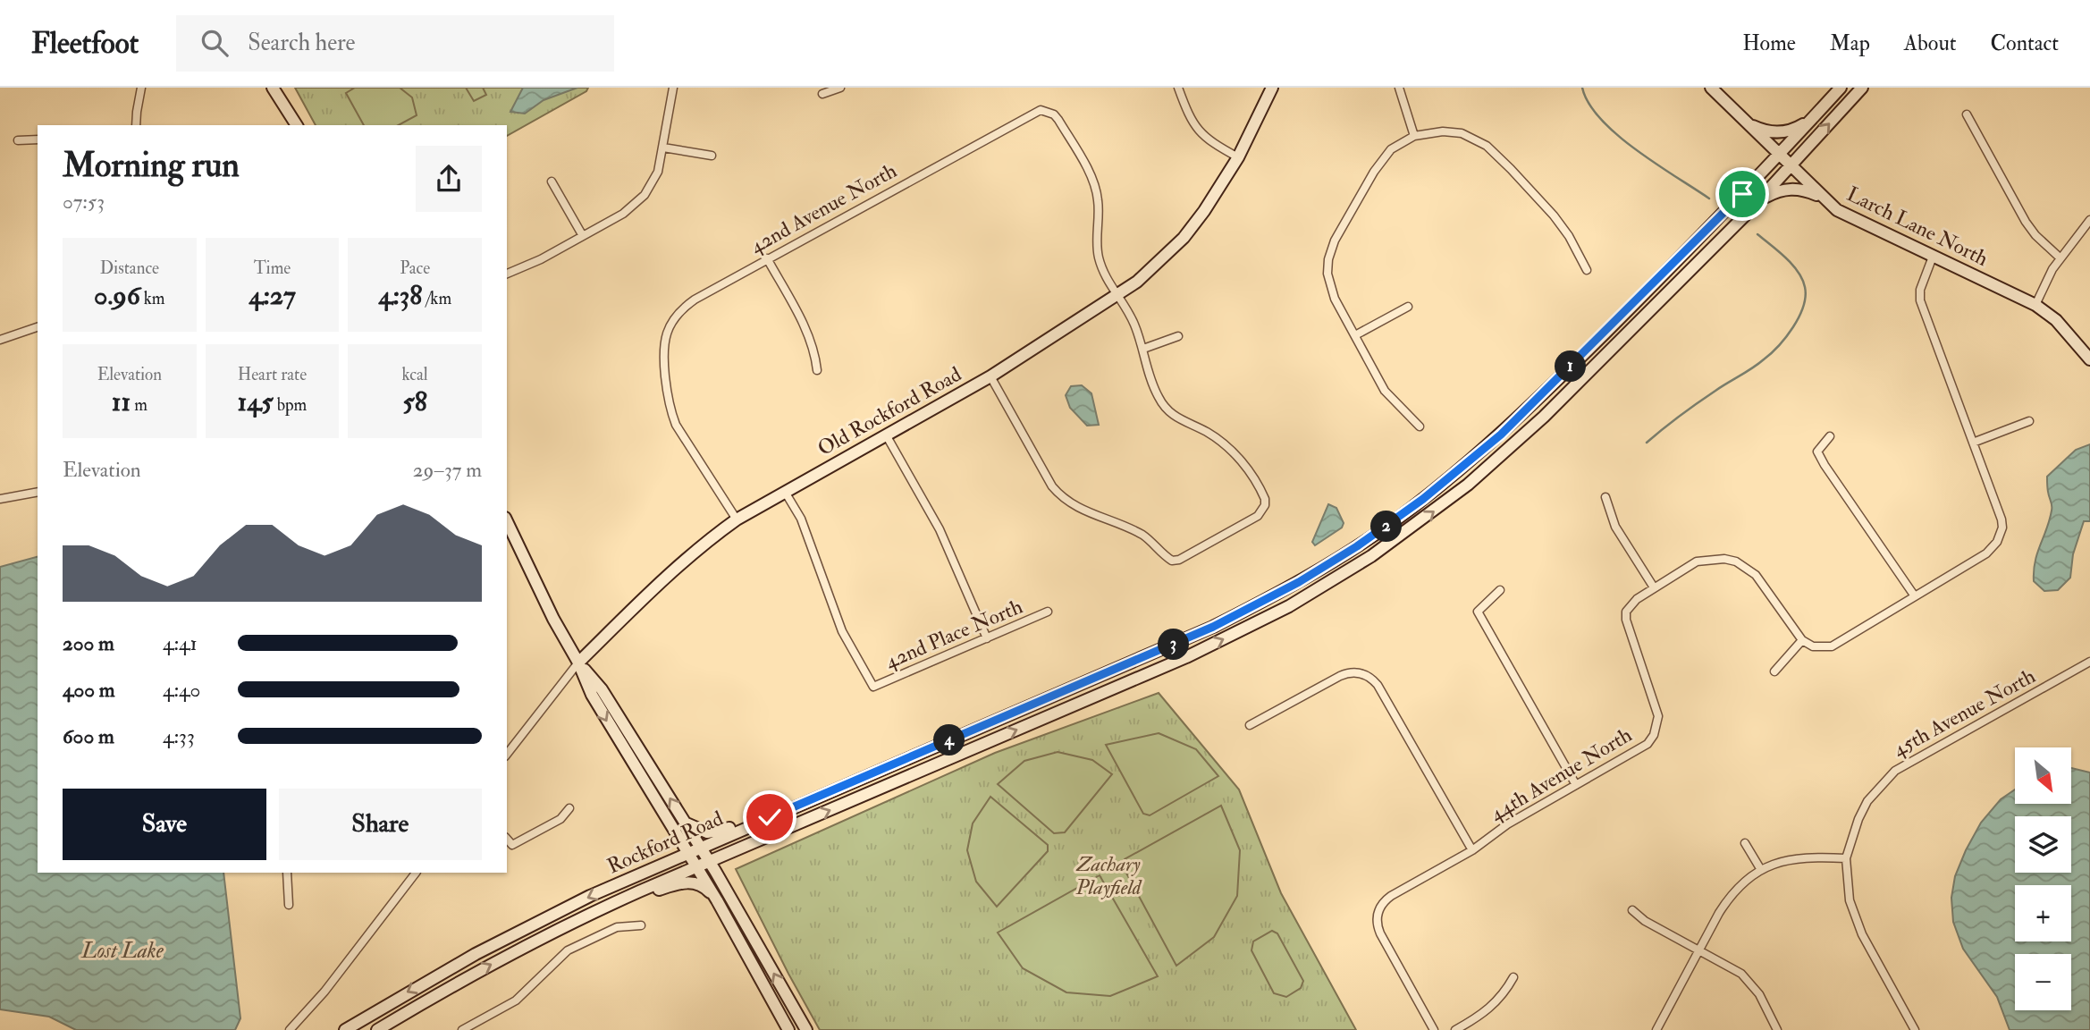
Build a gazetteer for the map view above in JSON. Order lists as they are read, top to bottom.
{
  "streets": {
    "main road": ["Larch Lane North", "Old Rockford Road", "Rockford Road"],
    "street": [
      "42nd Avenue North",
      "42nd Place North",
      "45th Avenue North",
      "44th Avenue North"
    ]
  },
  "crossings": [
    ["42nd Avenue North", "Old Rockford Road"],
    ["Larch Lane North", "Rockford Road"],
    ["Old Rockford Road", "42nd Place North"]
  ],
  "water": ["Lost Lake"],
  "parks": ["Zachary Playfield"],
  "north": "bottom right",
  "page": {
    "header": "Fleetfoot",
    "search": "Search here",
    "nav": [
      "Home",
      "Map",
      "About",
      "Contact"
    ],
    "heading": ["Morning run", "07:53"],
    "stats": [
      ["Distance", "0.96 km"],
      ["Time", "4:27"],
      ["Pace", "4:38 /km"],
      ["Elevation", "11 m"],
      ["Heart rate", "145 bpm"],
      ["kcal", "58"]
    ],
    "pins": [
      "1",
      "2",
      "3",
      "4"
    ],
    "chart": ["Elevation", "29–37 m"],
    "list": [
      {
        "name": "200 m",
        "note": "4:41"
      },
      {
        "name": "400 m",
        "note": "4:40"
      },
      {
        "name": "600 m",
        "note": "4:33"
      }
    ],
    "map_buttons": ["+", "−"],
    "buttons": ["Save", "Share"]
  }
}
